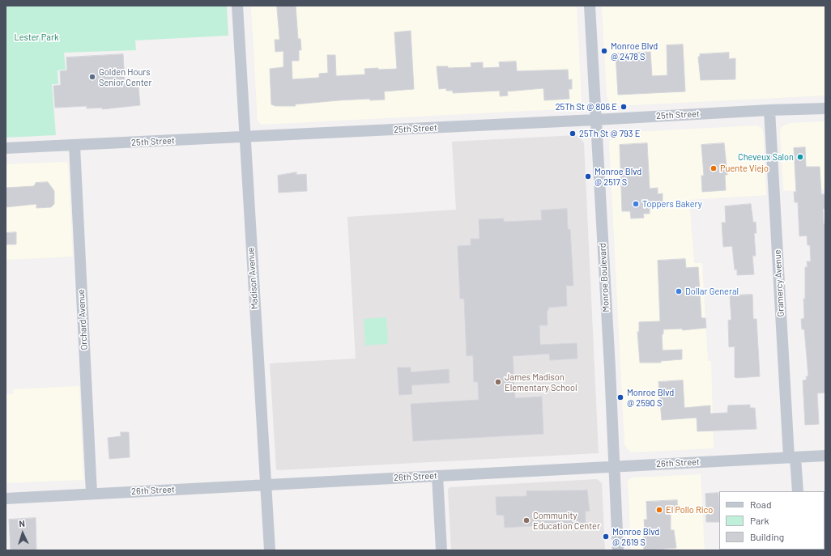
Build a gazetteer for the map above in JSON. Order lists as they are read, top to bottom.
{
  "streets": {
    "street": [
      "25th Street",
      "Monroe Boulevard",
      "Madison Avenue",
      "Gramercy Avenue",
      "Orchard Avenue",
      "26th Street"
    ]
  },
  "crossings": [
    ["25th Street", "Monroe Boulevard"],
    ["25th Street", "Madison Avenue"],
    ["25th Street", "Gramercy Avenue"],
    ["25th Street", "Orchard Avenue"],
    ["Monroe Boulevard", "26th Street"],
    ["Madison Avenue", "26th Street"],
    ["Gramercy Avenue", "26th Street"],
    ["Orchard Avenue", "26th Street"]
  ],
  "parks": ["Lester Park"],
  "places": [
    "Monroe Blvd @ 2478 S",
    "Golden Hours Senior Center",
    "25Th St @ 806 E",
    "25Th St @ 793 E",
    "Cheveux Salon",
    "Puente Viejo",
    "Monroe Blvd @ 2517 S",
    "Toppers Bakery",
    "Dollar General",
    "James Madison Elementary School",
    "Monroe Blvd @ 2590 S",
    "El Pollo Rico",
    "Community Education Center",
    "Monroe Blvd @ 2619 S"
  ],
  "legend": ["Road", "Park", "Building"],
  "north": "top"
}
